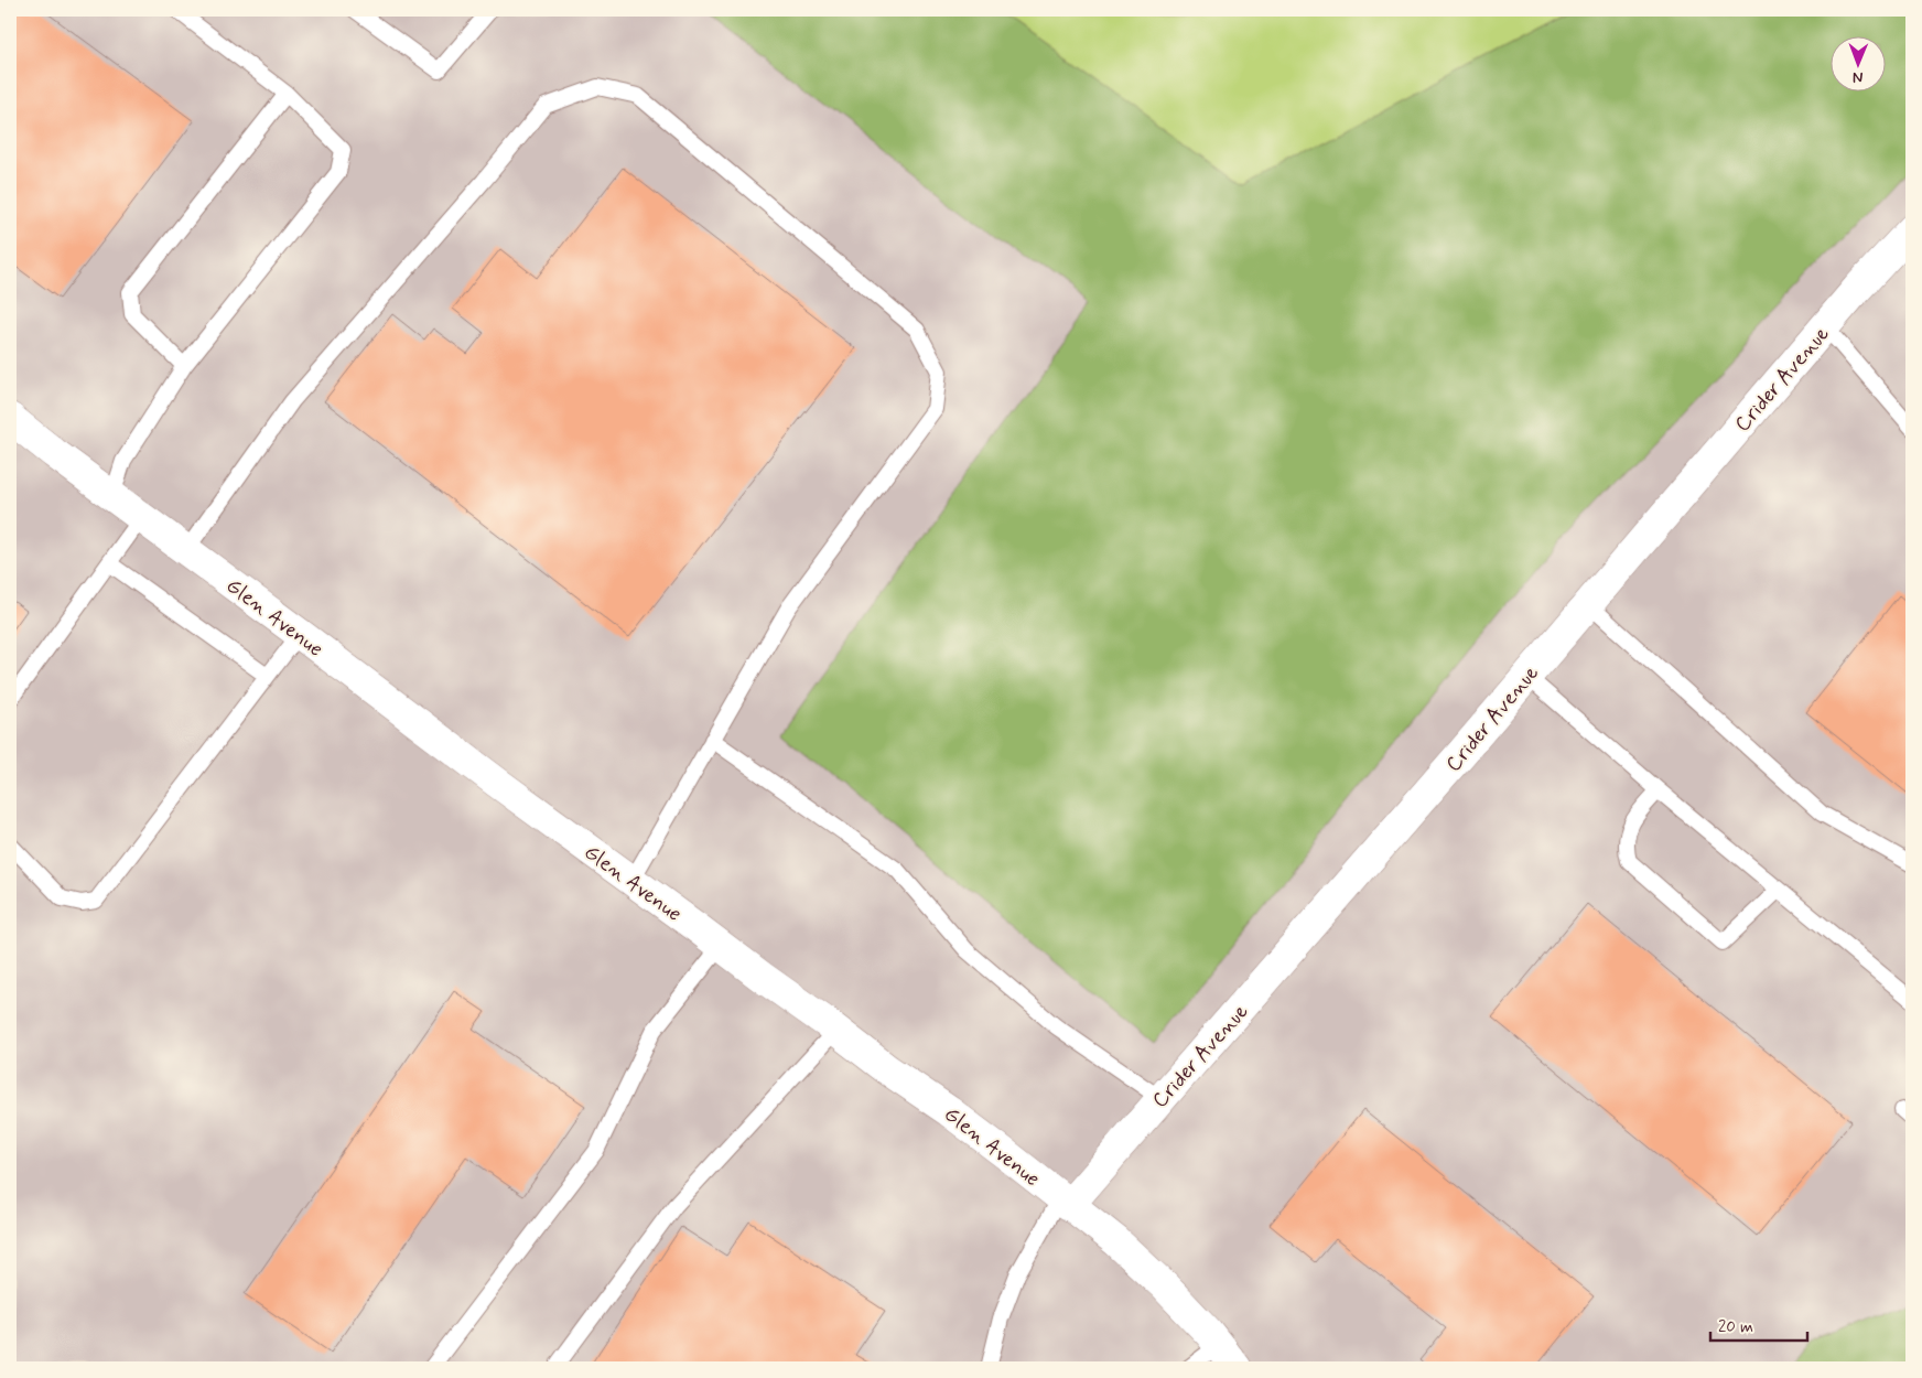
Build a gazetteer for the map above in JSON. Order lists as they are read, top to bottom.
{
  "streets": {
    "street": ["Crider Avenue", "Glen Avenue"]
  },
  "crossings": [
    ["Crider Avenue", "Glen Avenue"]
  ],
  "scale_bar": "20 m",
  "north": "bottom"
}
